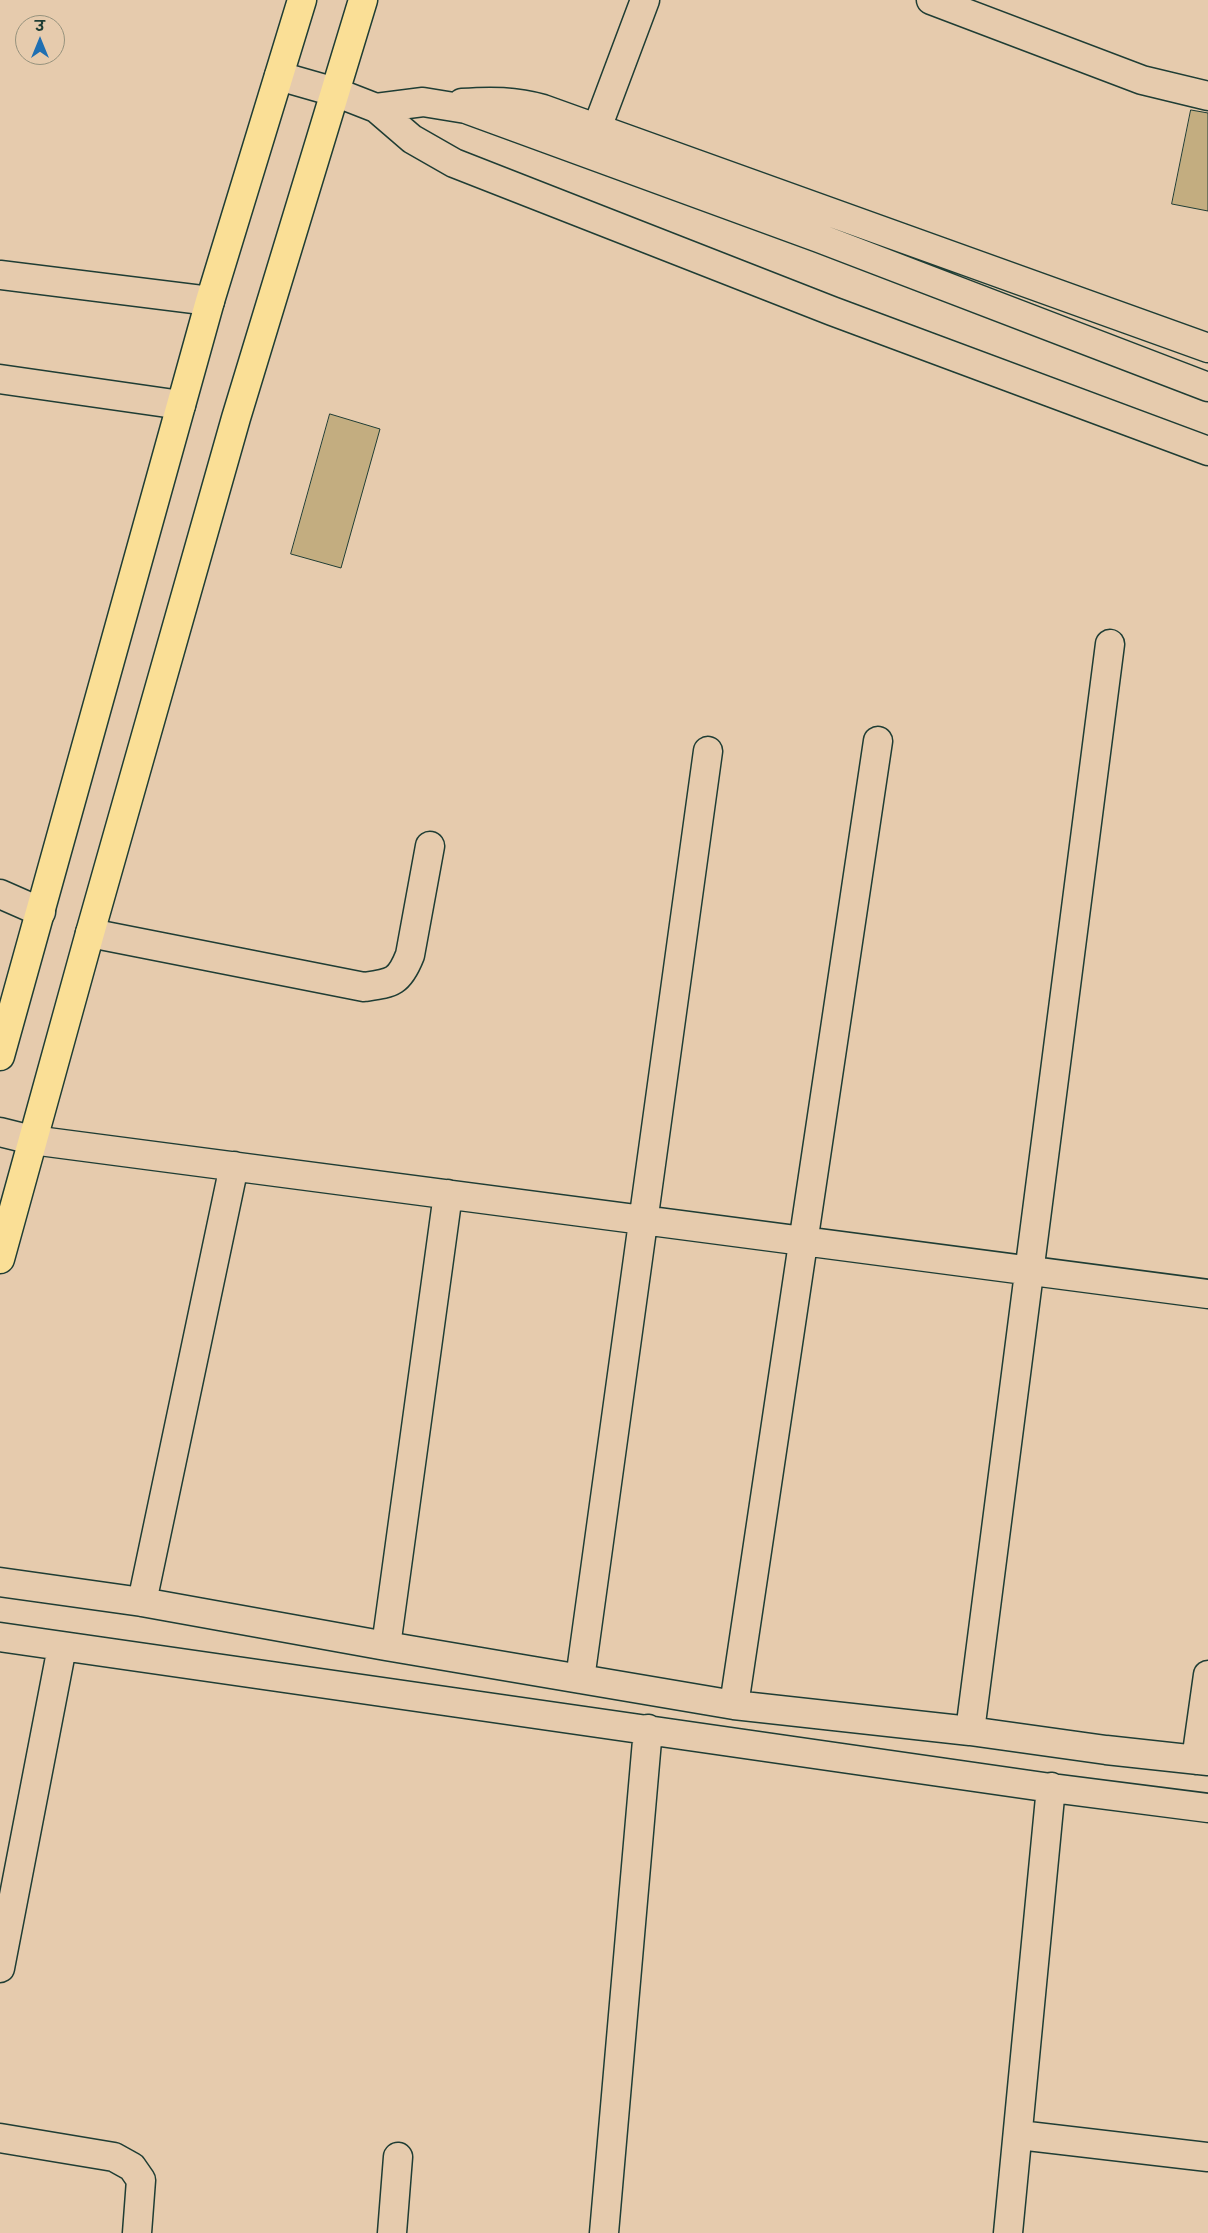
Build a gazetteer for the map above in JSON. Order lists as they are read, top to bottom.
{
  "north": "top"
}
